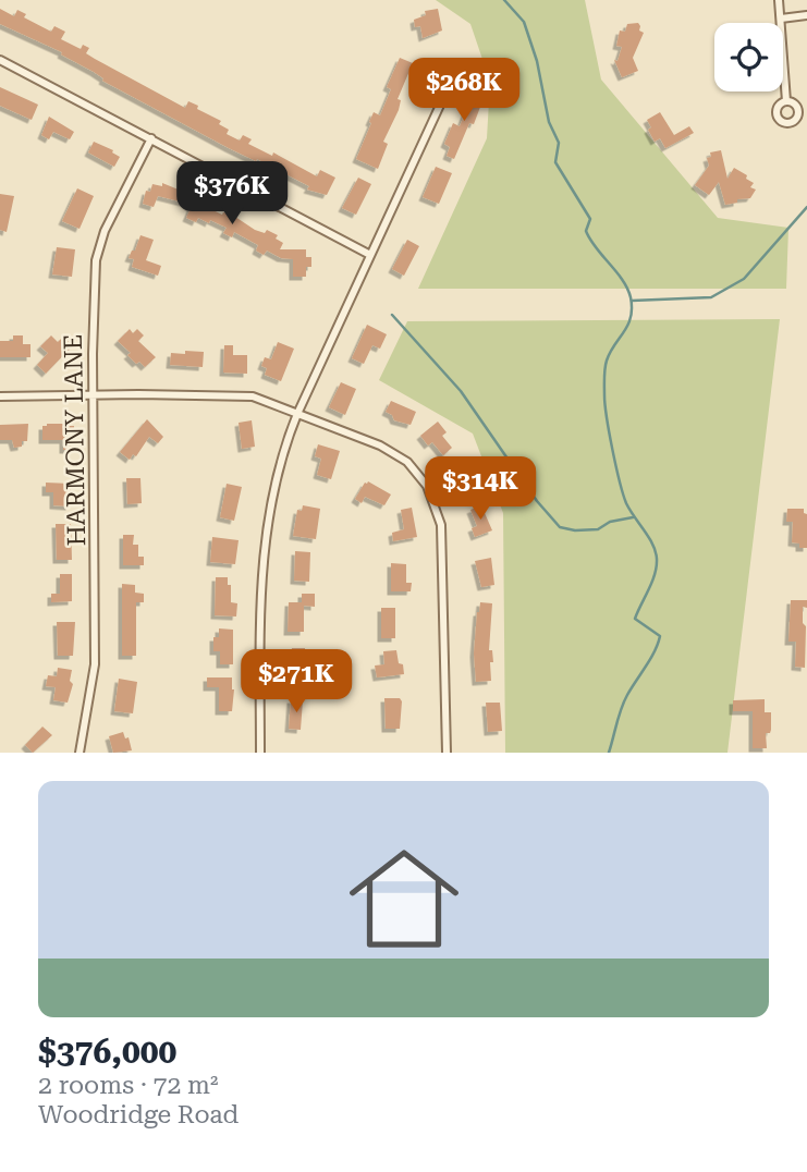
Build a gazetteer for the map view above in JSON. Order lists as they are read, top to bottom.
{
  "streets": {
    "street": ["HARMONY LANE"]
  },
  "page": {
    "price": [
      "$268K",
      "$376K",
      "$314K",
      "$271K"
    ],
    "list": [
      {
        "name": "$376,000",
        "note": "2 rooms · 72 m² · Woodridge Road"
      }
    ]
  }
}
